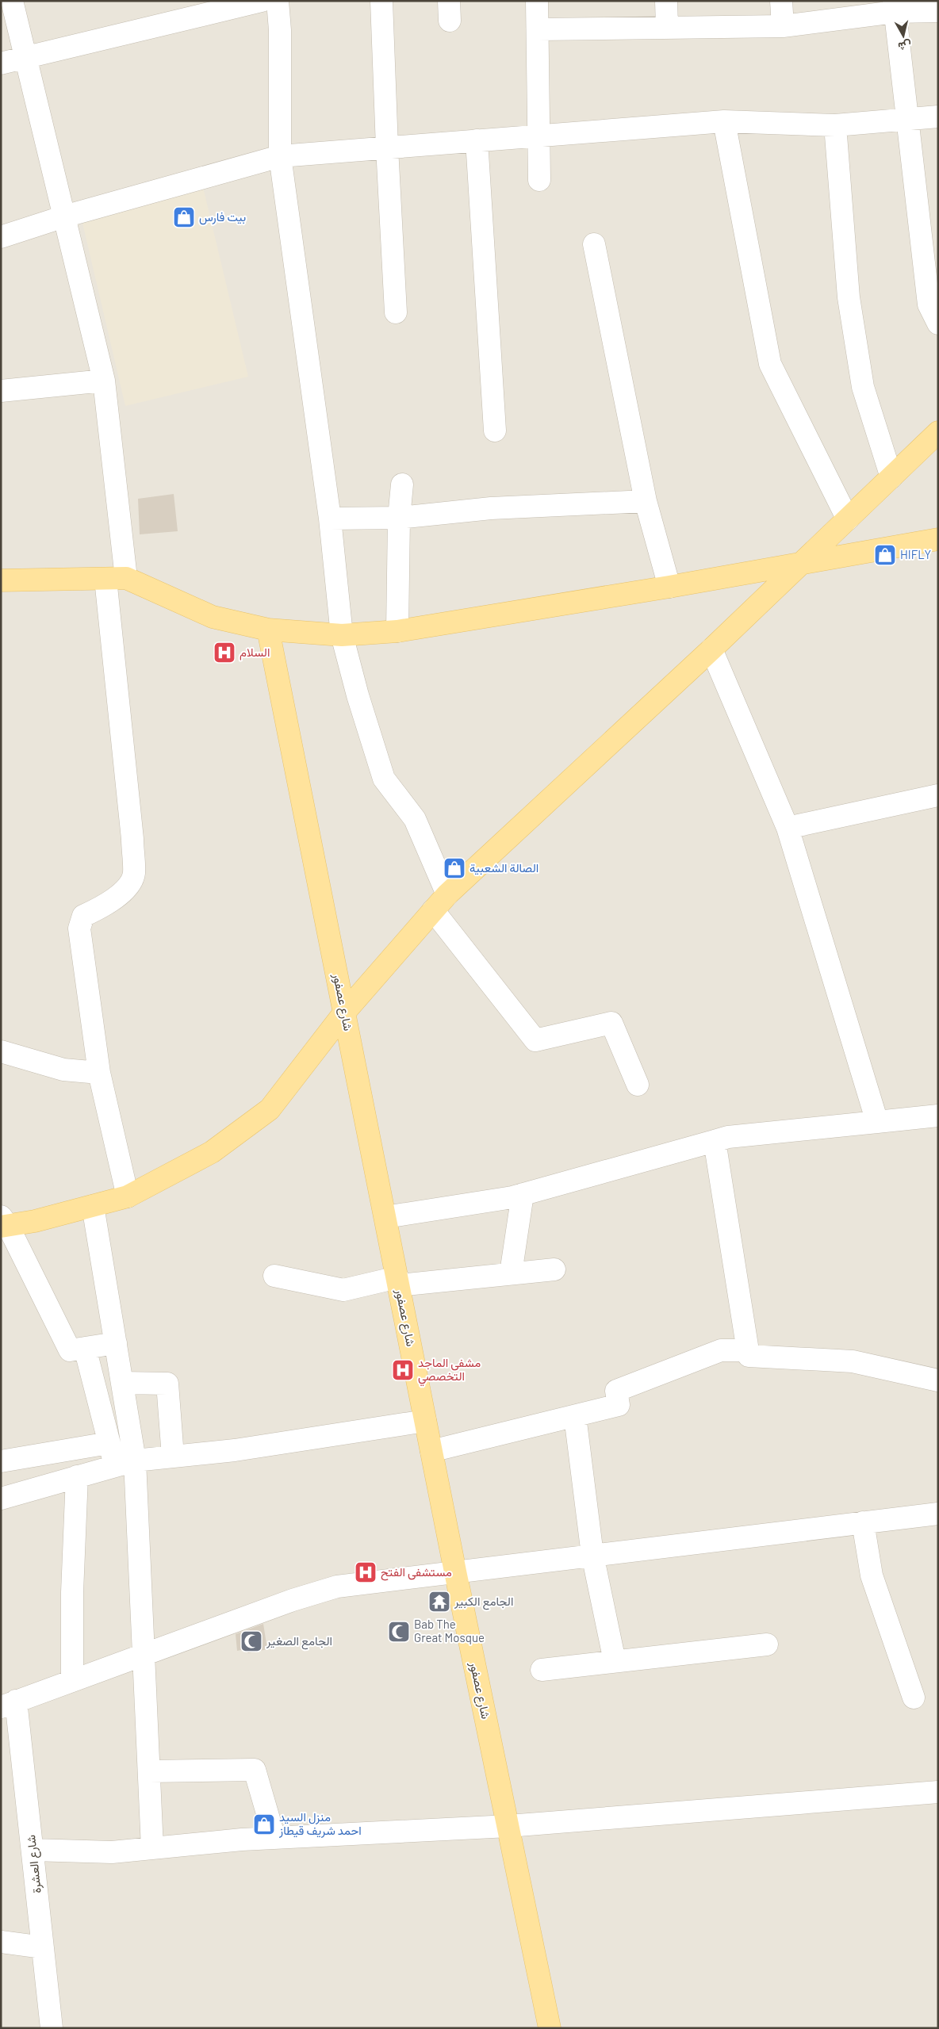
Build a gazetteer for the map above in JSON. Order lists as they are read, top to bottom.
{
  "streets": {
    "main road": ["شارع عصفور"],
    "street": ["شارع العشرة"]
  },
  "places": {
    "shop": [
      "بيت فارس",
      "HIFLY",
      "الصالة الشعبية",
      "منزل السيد احمد شريف قيطاز"
    ],
    "hospital": ["السلام", "مشفى الماجد التخصصي", "مستشفى الفتح"],
    "temple": ["الجامع الكبير"],
    "mosque": ["Bab The Great Mosque", "الجامع الصغير"]
  },
  "north": "bottom"
}
